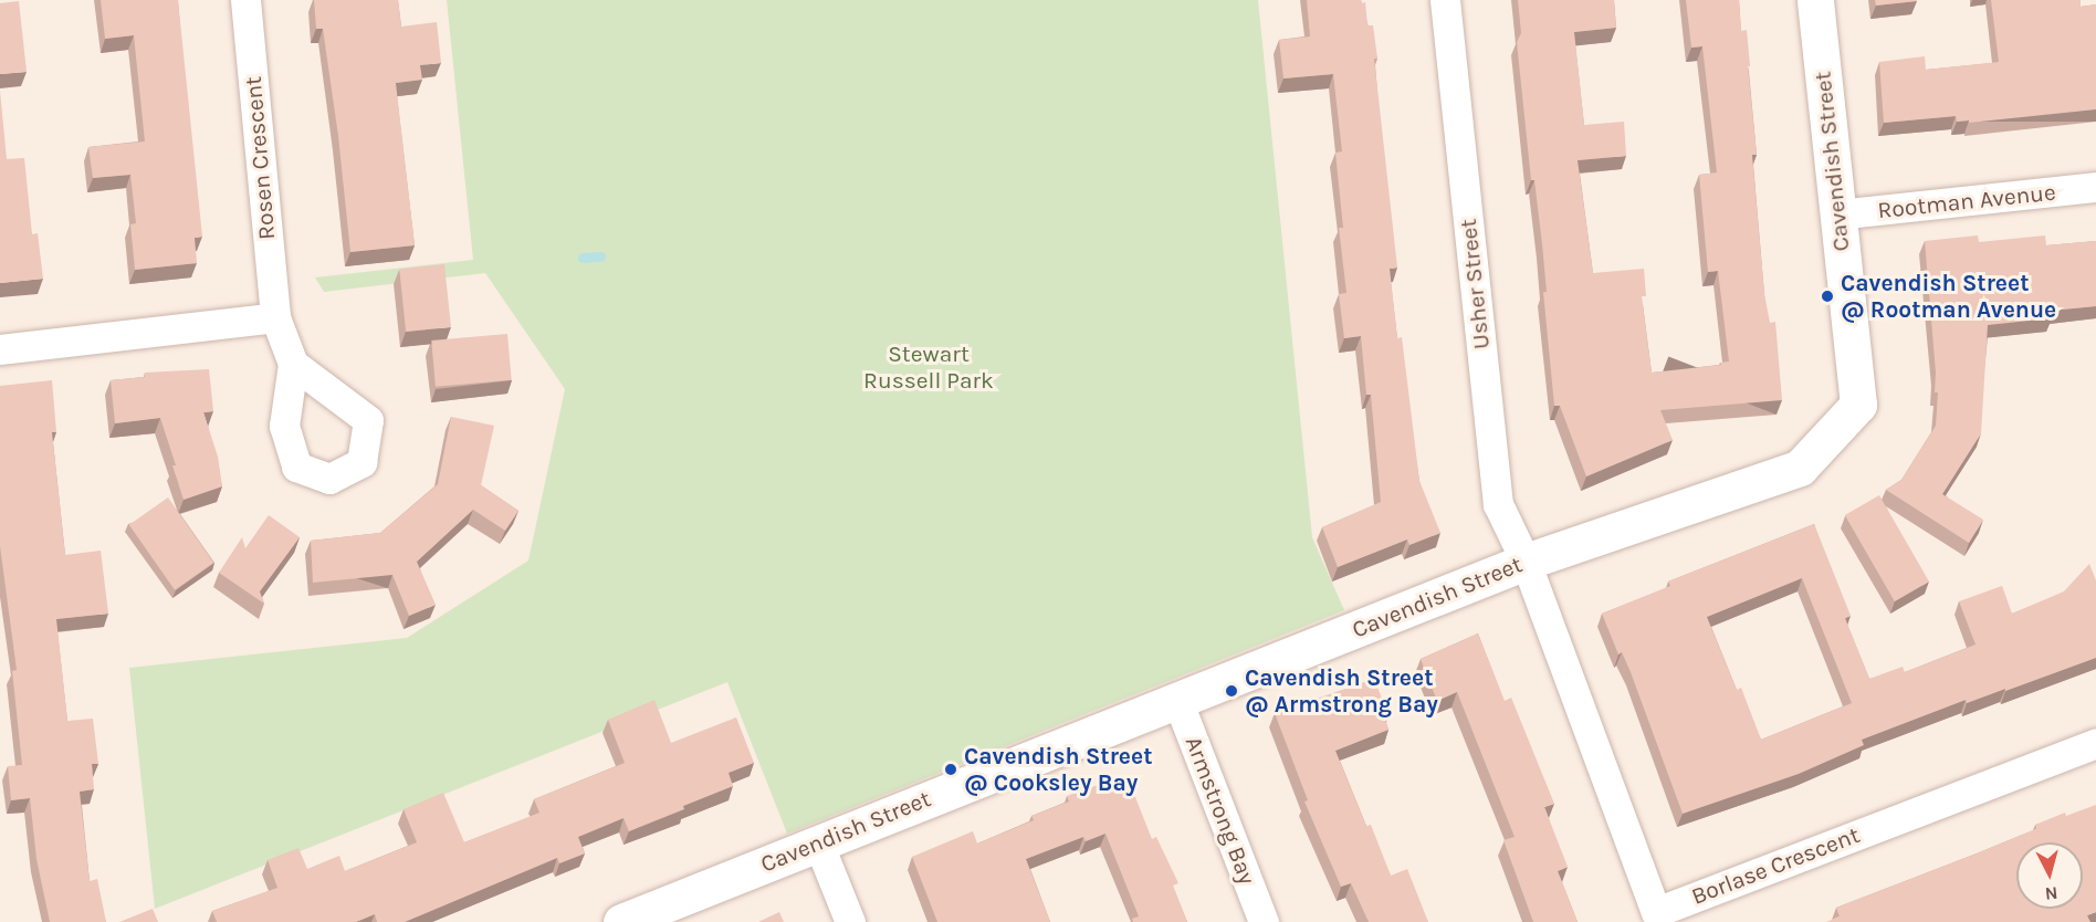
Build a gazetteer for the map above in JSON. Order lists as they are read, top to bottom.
{
  "streets": {
    "street": [
      "Rosen Crescent",
      "Cavendish Street",
      "Rootman Avenue",
      "Usher Street",
      "Armstrong Bay",
      "Borlase Crescent"
    ]
  },
  "crossings": [
    ["Cavendish Street", "Rootman Avenue"],
    ["Cavendish Street", "Usher Street"],
    ["Cavendish Street", "Armstrong Bay"],
    ["Cavendish Street", "Borlase Crescent"],
    ["Usher Street", "Borlase Crescent"]
  ],
  "parks": ["Stewart Russell Park"],
  "places": ["Cavendish Street @ Rootman Avenue", "Cavendish Street @ Armstrong Bay", "Cavendish Street @ Cooksley Bay"],
  "north": "bottom"
}
